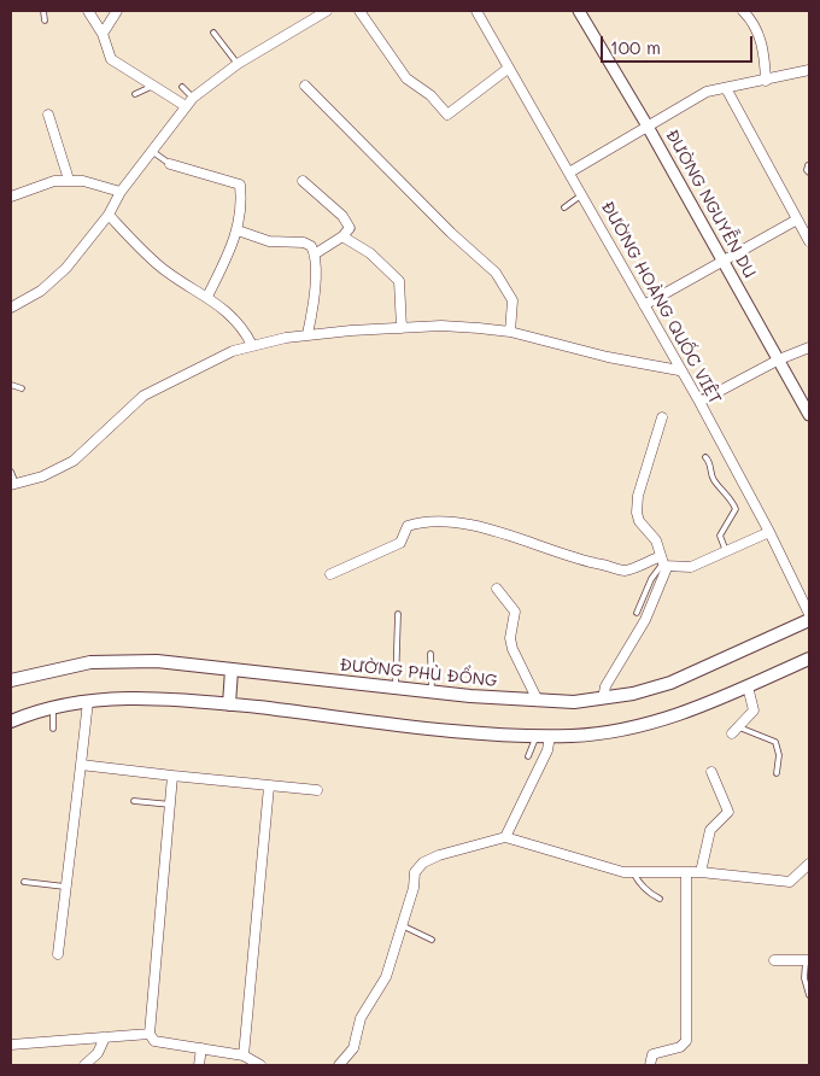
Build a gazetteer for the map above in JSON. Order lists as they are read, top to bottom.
{
  "streets": {
    "main road": ["ĐƯỜNG PHÙ ĐỔNG"],
    "street": ["ĐƯỜNG NGUYỄN DU", "ĐƯỜNG HOÀNG QUỐC VIỆT"]
  },
  "scale_bar": "100 m"
}
